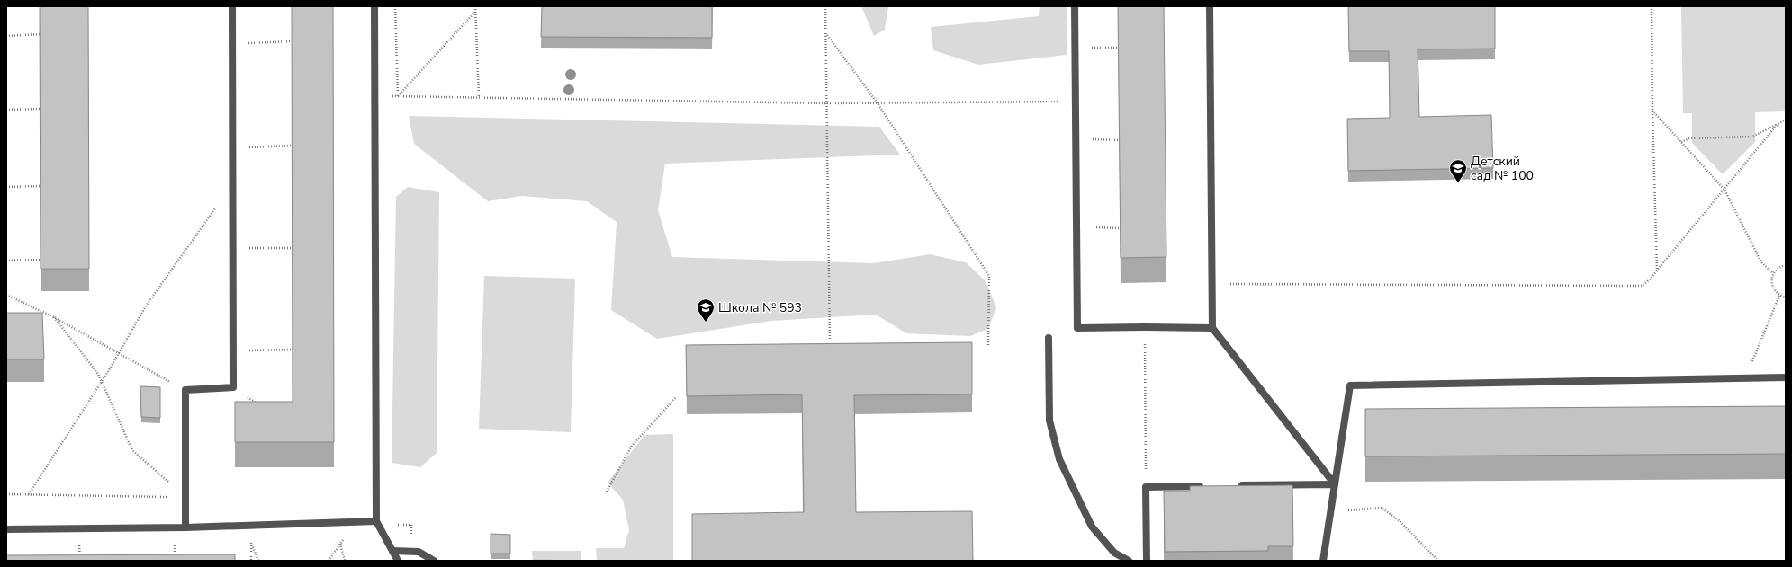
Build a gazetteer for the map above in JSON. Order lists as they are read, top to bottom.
{
  "places": {
    "school or university": ["Детский сад № 100", "Школа № 593"]
  }
}
